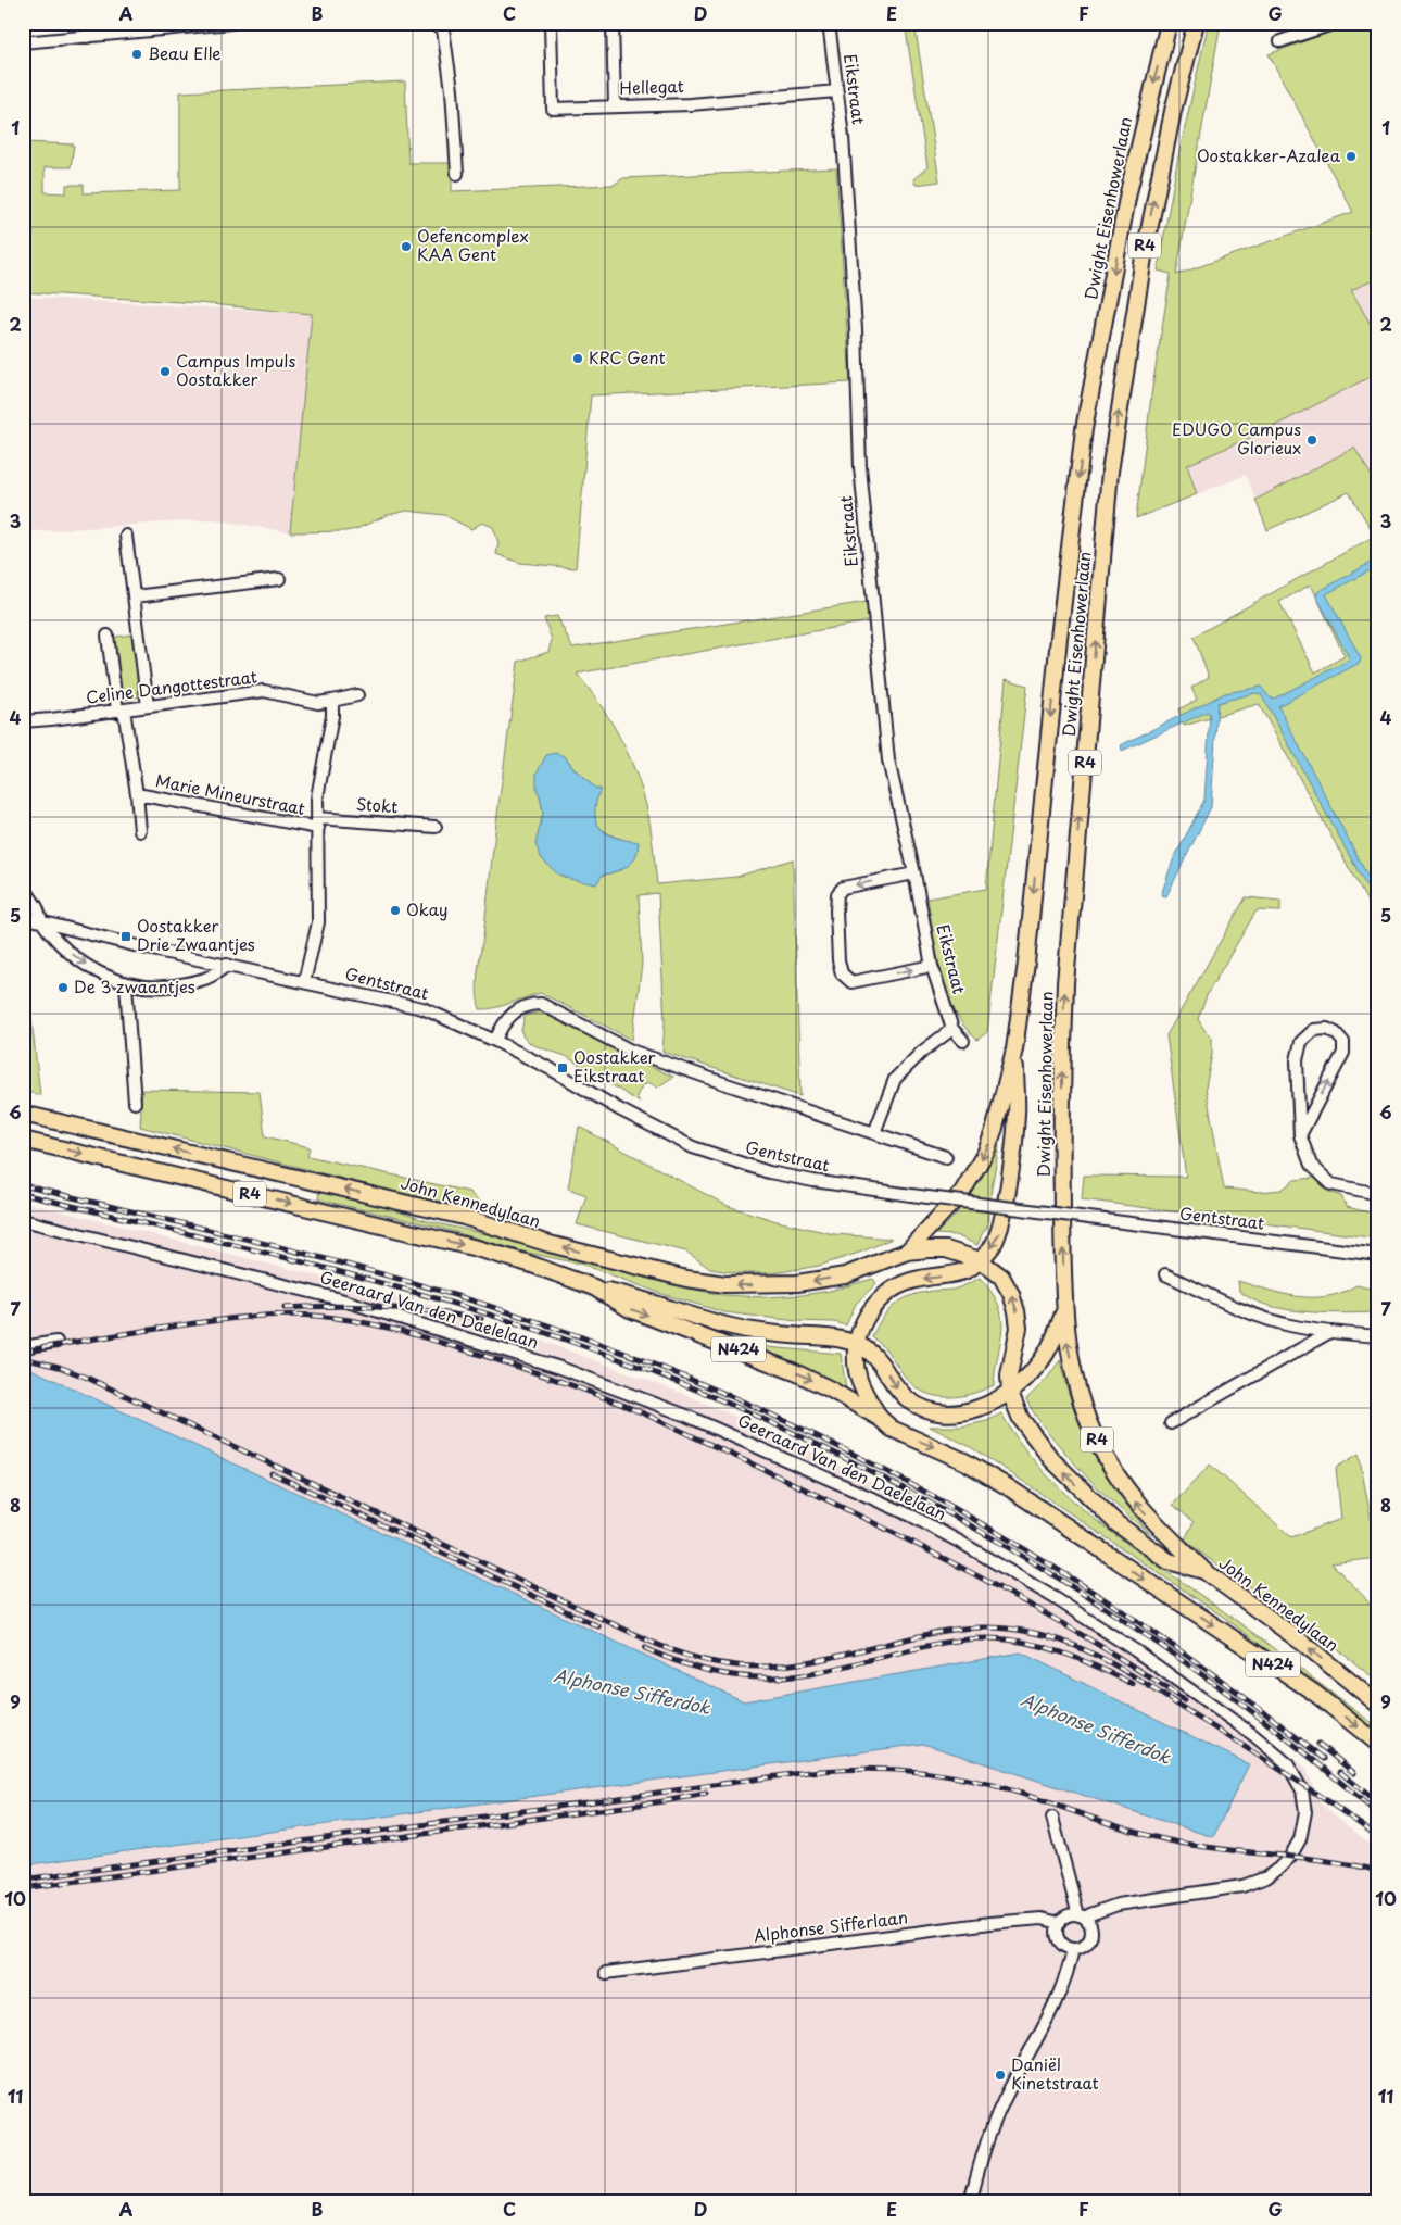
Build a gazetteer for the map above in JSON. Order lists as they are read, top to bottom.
{
  "streets": {
    "highway": [
      "Dwight Eisenhowerlaan",
      "R4",
      "John Kennedylaan",
      "N424"
    ],
    "street": [
      "Hellegat",
      "Eikstraat",
      "Celine Dangottestraat",
      "Marie Mineurstraat",
      "Stokt",
      "Gentstraat",
      "Geeraard Van den Daelelaan",
      "Alphonse Sifferlaan"
    ]
  },
  "crossings": [
    ["Hellegat", "Eikstraat"],
    ["Dwight Eisenhowerlaan", "R4"],
    ["Dwight Eisenhowerlaan", "John Kennedylaan"],
    ["Dwight Eisenhowerlaan", "N424"],
    ["R4", "N424"],
    ["Celine Dangottestraat", "Marie Mineurstraat"],
    ["Marie Mineurstraat", "Stokt"],
    ["John Kennedylaan", "N424"],
    ["Geeraard Van den Daelelaan", "Alphonse Sifferlaan"]
  ],
  "water": ["Alphonse Sifferdok"],
  "places": {
    "other": [
      "Beau Elle",
      "Oostakker-Azalea",
      "Oefencomplex KAA Gent",
      "KRC Gent",
      "Campus Impuls Oostakker",
      "EDUGO Campus Glorieux",
      "Okay",
      "De 3 zwaantjes",
      "Daniël Kinetstraat"
    ],
    "transit": ["Oostakker Drie Zwaantjes", "Oostakker Eikstraat"]
  },
  "grid": {
    "columns": [
      "A",
      "B",
      "C",
      "D",
      "E",
      "F",
      "G"
    ],
    "rows": [
      "1",
      "2",
      "3",
      "4",
      "5",
      "6",
      "7",
      "8",
      "9",
      "10",
      "11"
    ]
  }
}
